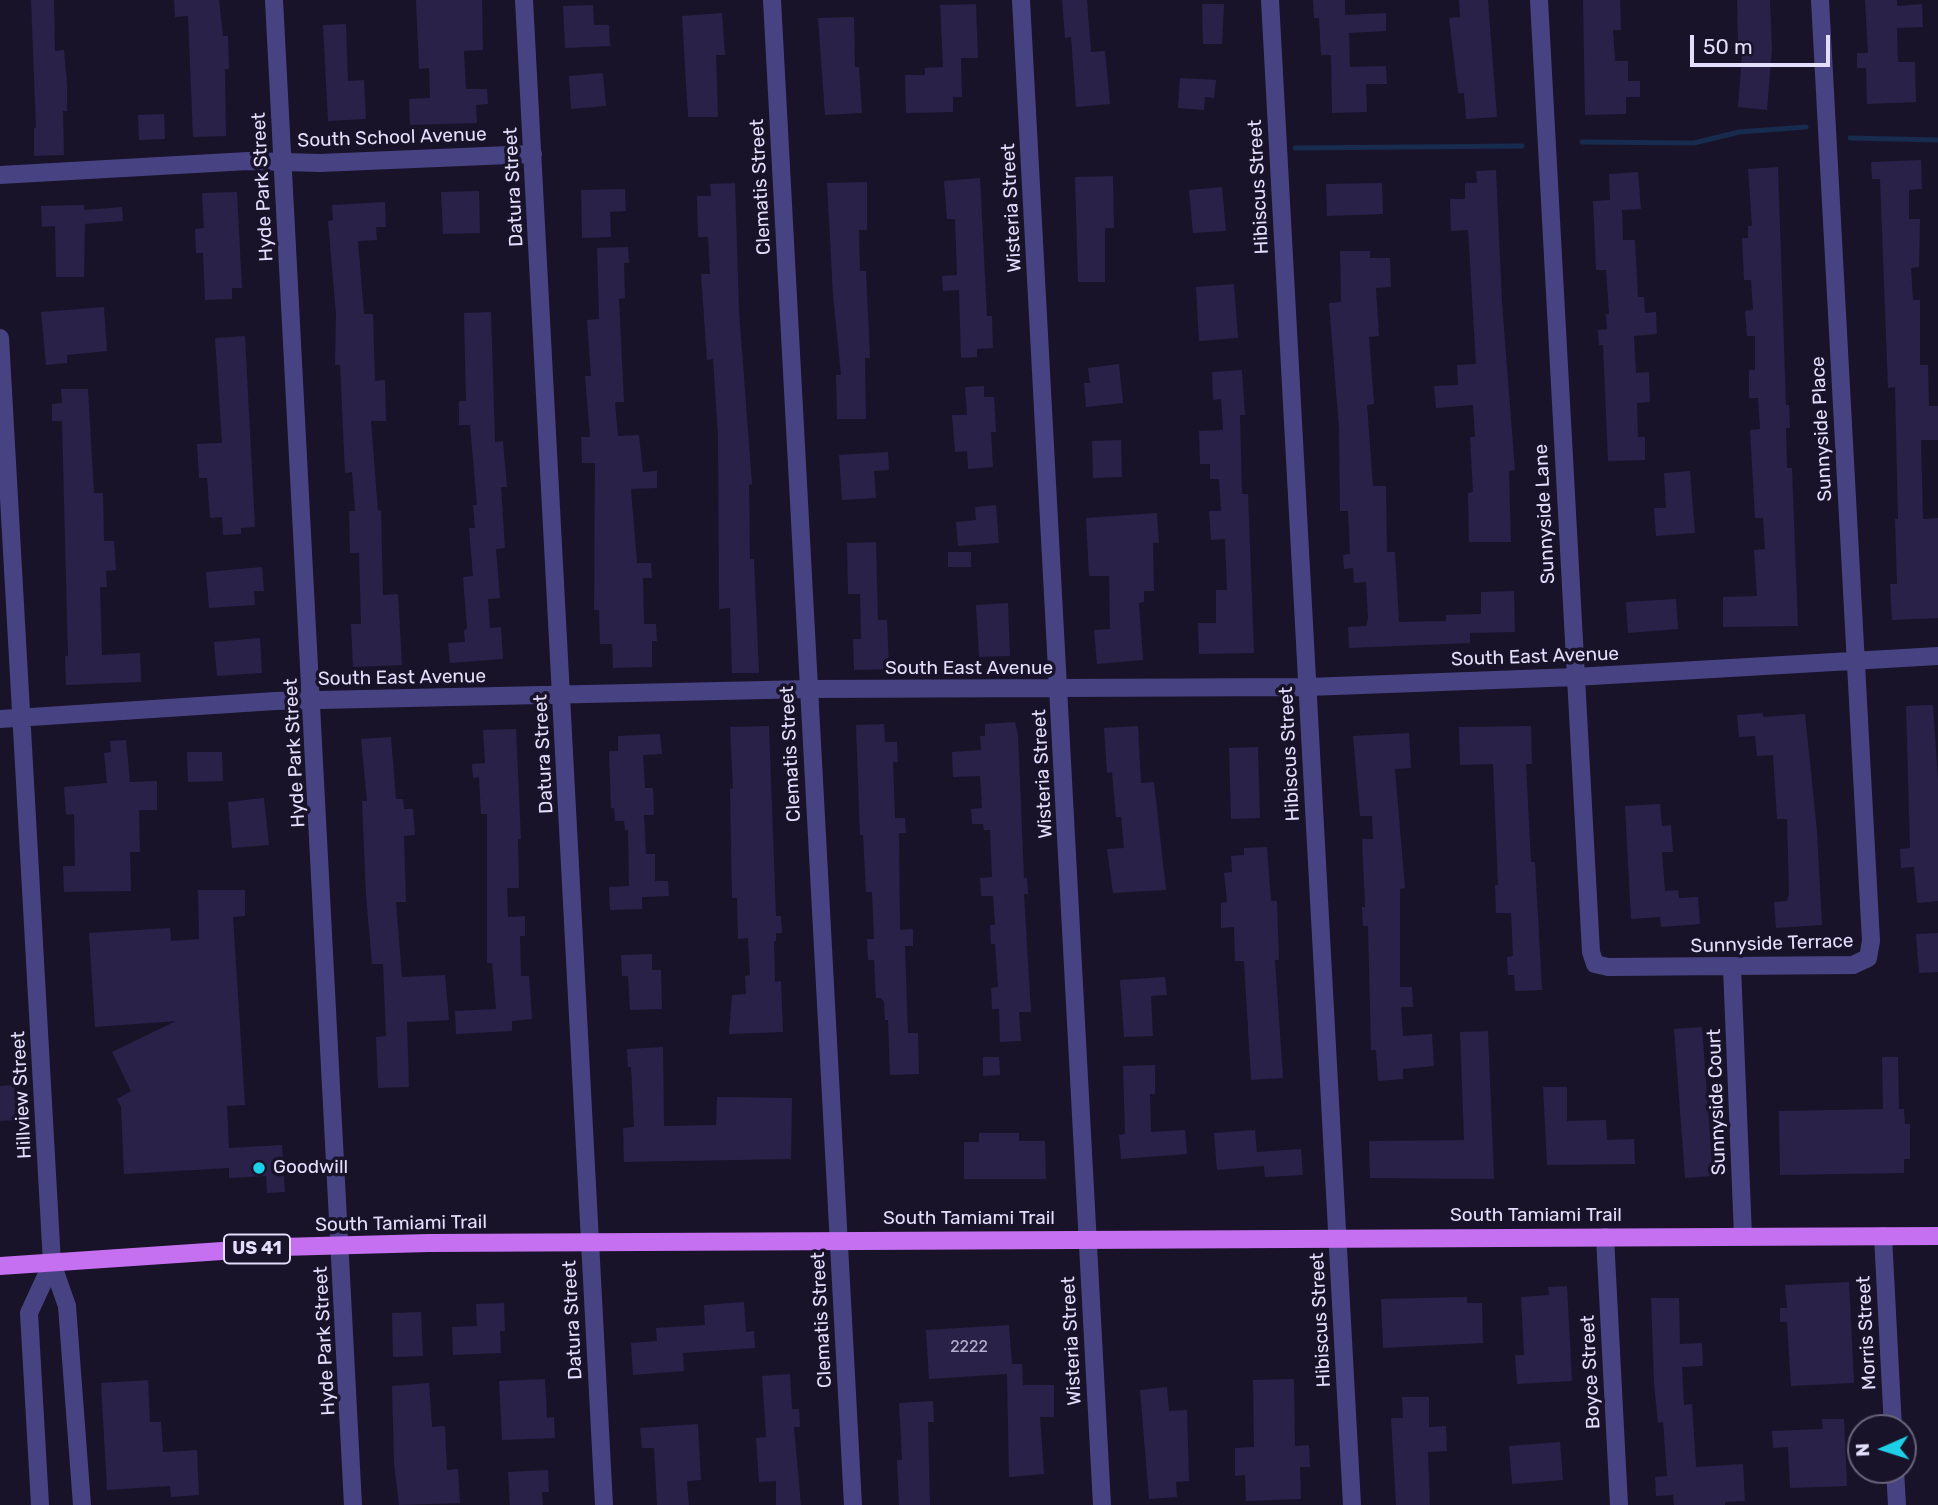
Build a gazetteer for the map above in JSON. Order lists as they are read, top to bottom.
{
  "streets": {
    "main road": ["South Tamiami Trail", "US 41"],
    "street": [
      "South School Avenue",
      "Hyde Park Street",
      "Datura Street",
      "Clematis Street",
      "Hibiscus Street",
      "Wisteria Street",
      "Sunnyside Place",
      "Sunnyside Lane",
      "South East Avenue",
      "Sunnyside Terrace",
      "Hillview Street",
      "Sunnyside Court",
      "Morris Street",
      "Boyce Street"
    ]
  },
  "crossings": [
    ["South School Avenue", "Hyde Park Street"],
    ["South School Avenue", "Datura Street"],
    ["Hyde Park Street", "South East Avenue"],
    ["Hyde Park Street", "South Tamiami Trail"],
    ["Datura Street", "South East Avenue"],
    ["Datura Street", "South Tamiami Trail"],
    ["Clematis Street", "South East Avenue"],
    ["Clematis Street", "South Tamiami Trail"],
    ["Hibiscus Street", "South East Avenue"],
    ["Hibiscus Street", "South Tamiami Trail"],
    ["Wisteria Street", "South East Avenue"],
    ["Wisteria Street", "South Tamiami Trail"],
    ["Sunnyside Place", "South East Avenue"],
    ["Sunnyside Place", "Sunnyside Terrace"],
    ["Sunnyside Lane", "South East Avenue"],
    ["Sunnyside Lane", "Sunnyside Terrace"],
    ["South East Avenue", "Hillview Street"],
    ["Sunnyside Terrace", "Sunnyside Court"],
    ["Hillview Street", "South Tamiami Trail"],
    ["Sunnyside Court", "South Tamiami Trail"],
    ["South Tamiami Trail", "Morris Street"],
    ["South Tamiami Trail", "Boyce Street"]
  ],
  "places": ["Goodwill"],
  "house_numbers": ["2222"],
  "scale_bar": "50 m",
  "north": "left"
}
